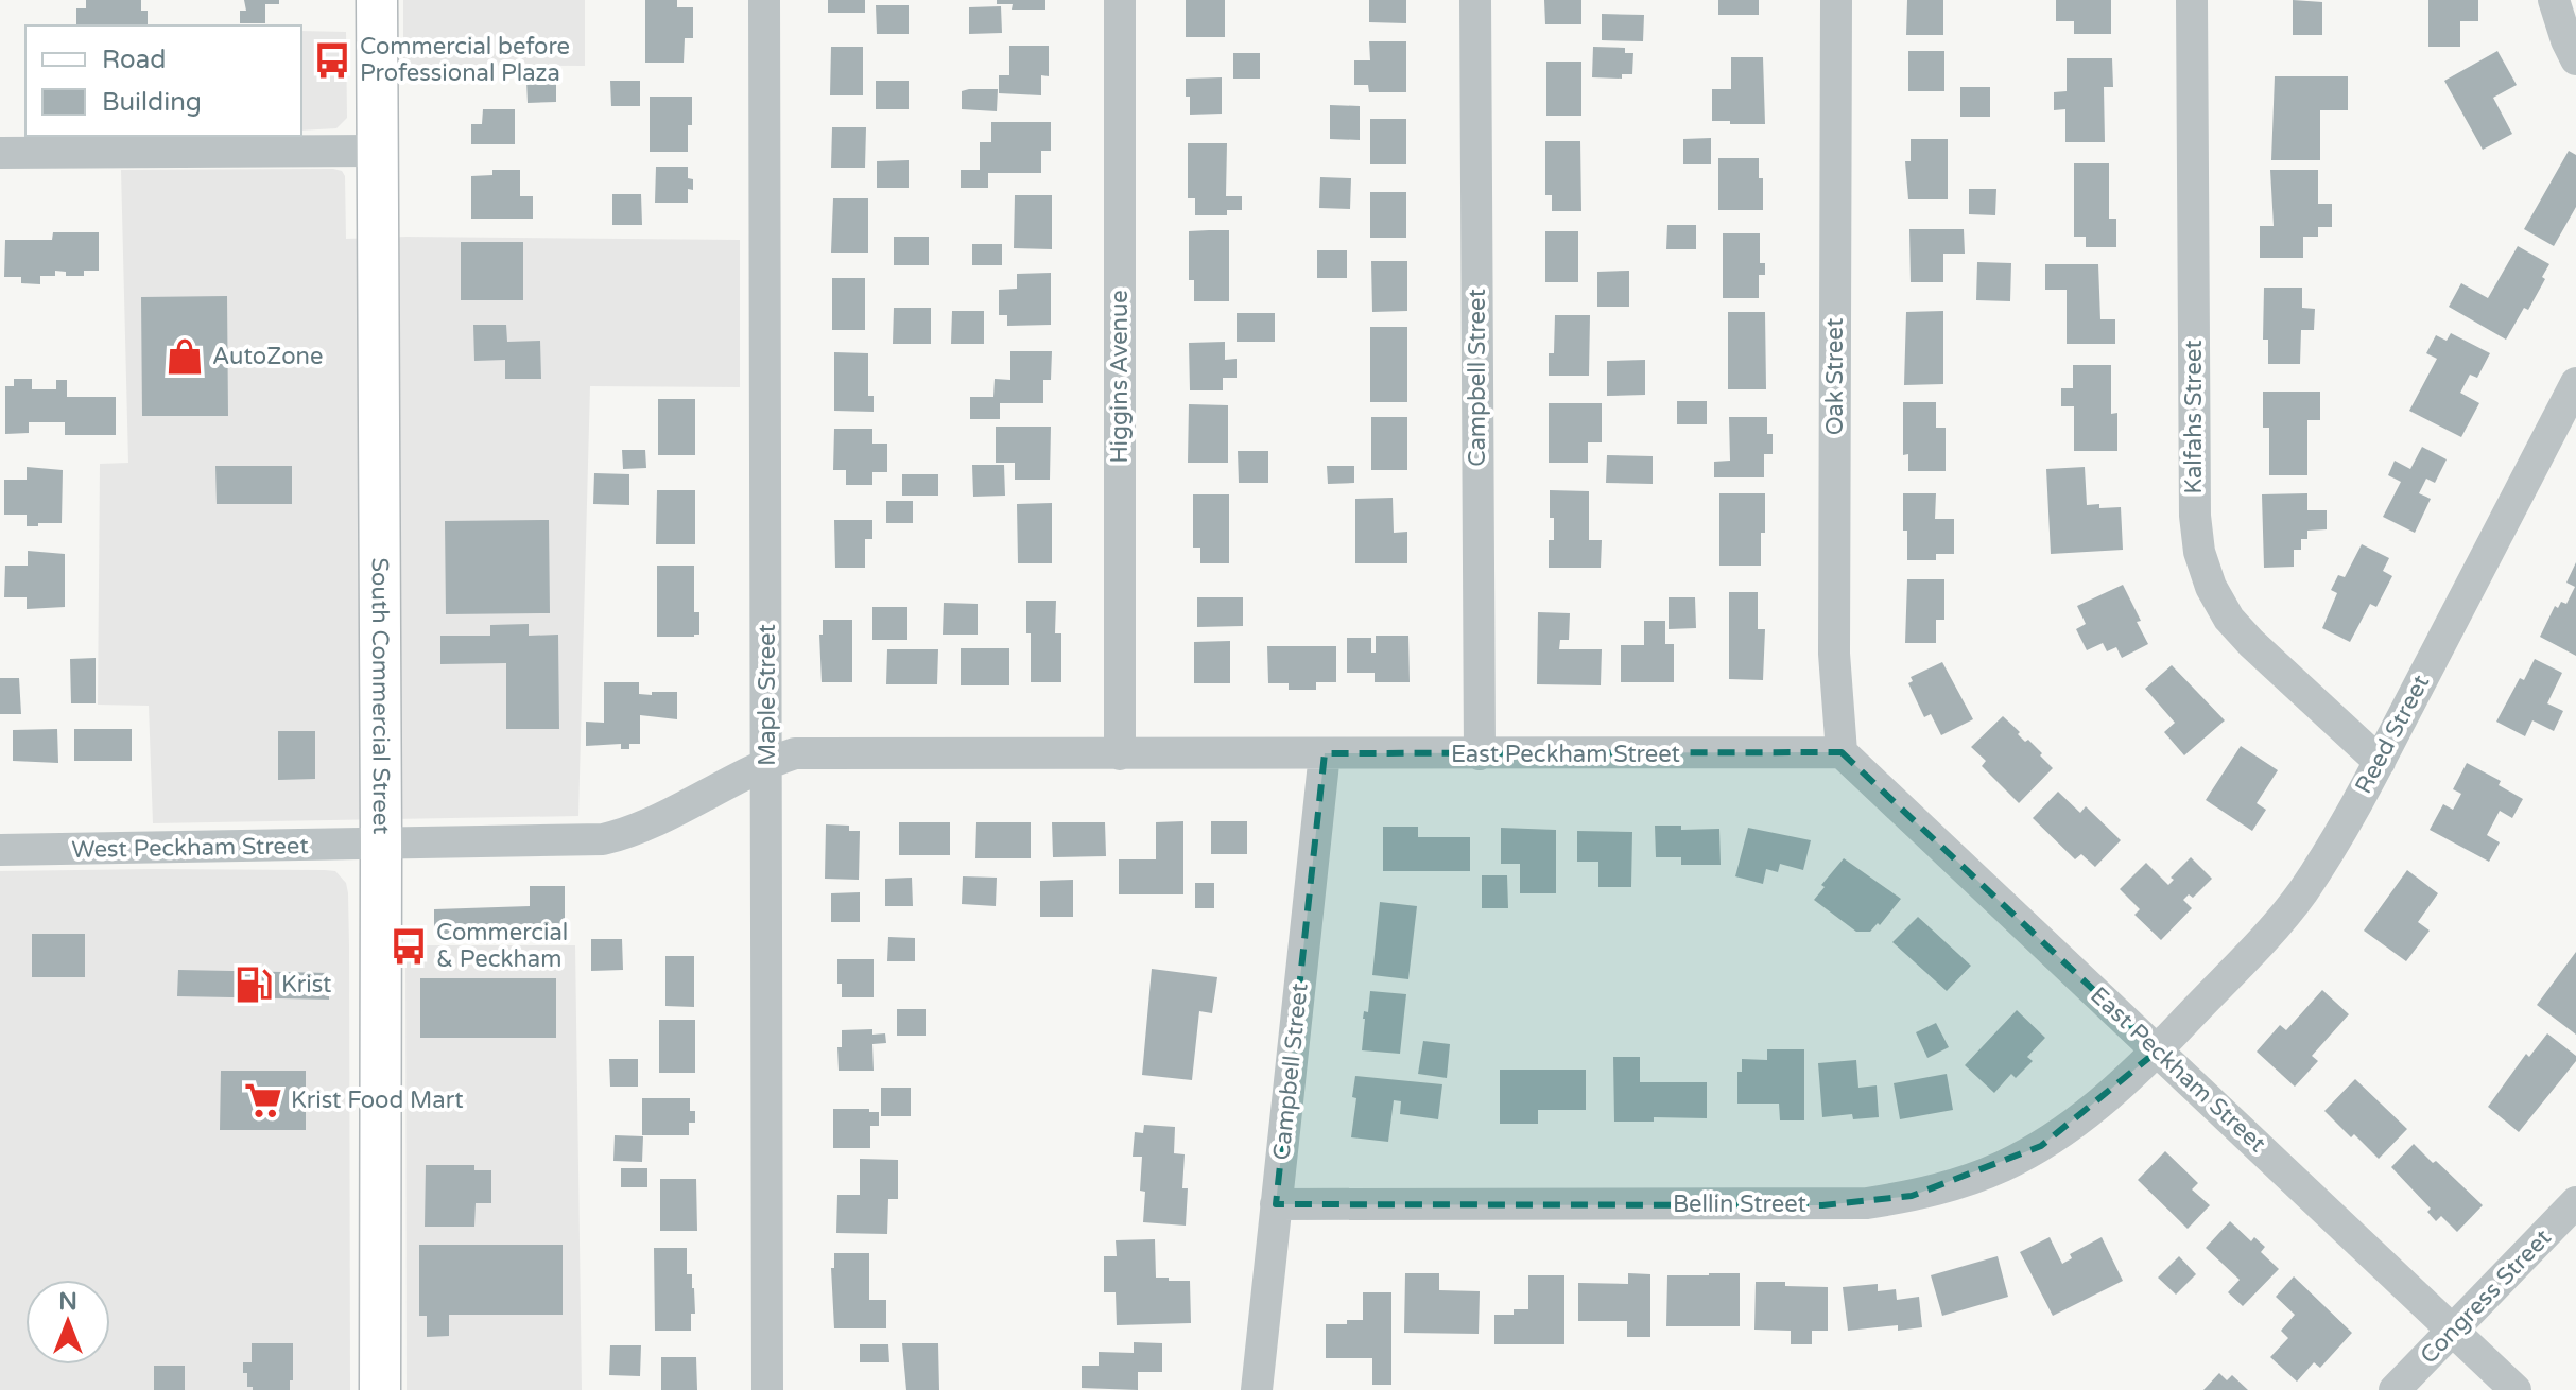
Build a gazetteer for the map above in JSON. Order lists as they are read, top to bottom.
{
  "streets": {
    "main road": ["South Commercial Street"],
    "street": [
      "Higgins Avenue",
      "Oak Street",
      "Campbell Street",
      "Kalfahs Street",
      "Maple Street",
      "Reed Street",
      "East Peckham Street",
      "West Peckham Street",
      "Bellin Street",
      "Congress Street"
    ]
  },
  "crossings": [
    ["Higgins Avenue", "East Peckham Street"],
    ["Oak Street", "East Peckham Street"],
    ["Campbell Street", "East Peckham Street"],
    ["Campbell Street", "Bellin Street"],
    ["Kalfahs Street", "Reed Street"],
    ["South Commercial Street", "East Peckham Street"],
    ["South Commercial Street", "West Peckham Street"],
    ["Maple Street", "East Peckham Street"],
    ["Reed Street", "East Peckham Street"],
    ["Reed Street", "Bellin Street"],
    ["East Peckham Street", "West Peckham Street"],
    ["East Peckham Street", "Bellin Street"],
    ["East Peckham Street", "Congress Street"]
  ],
  "places": {
    "bus stop": ["Commercial before Professional Plaza", "Commercial & Peckham"],
    "shop": ["AutoZone"],
    "fuel station": ["Krist"],
    "supermarket": ["Krist Food Mart"]
  },
  "legend": ["Road", "Building"],
  "north": "top"
}
